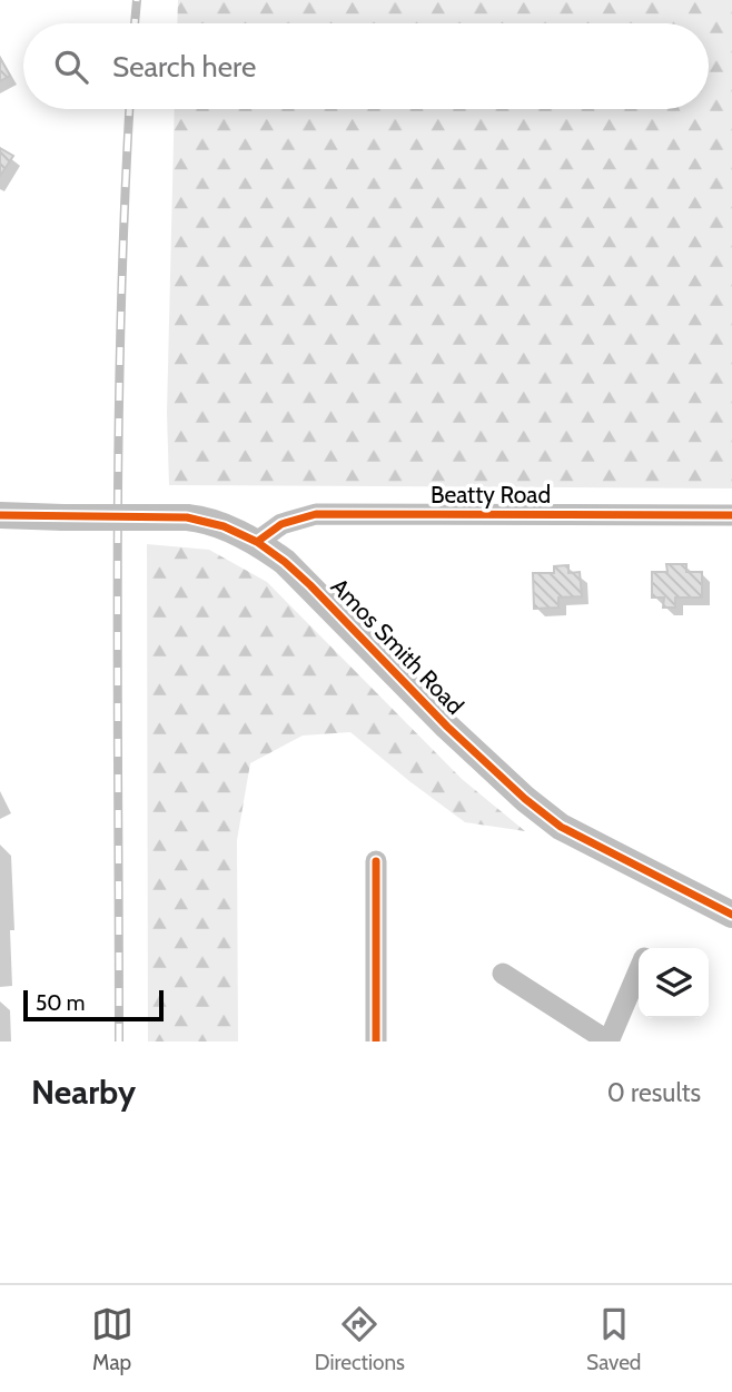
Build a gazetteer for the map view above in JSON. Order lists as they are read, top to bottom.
{
  "streets": {
    "street": ["Beatty Road", "Amos Smith Road"]
  },
  "crossings": [
    ["Beatty Road", "Amos Smith Road"]
  ],
  "scale_bar": "50 m",
  "page": {
    "search": "Search here",
    "scale": "50 m",
    "heading": ["Nearby", "0 results"],
    "nav": ["Map", "Directions", "Saved"]
  }
}
